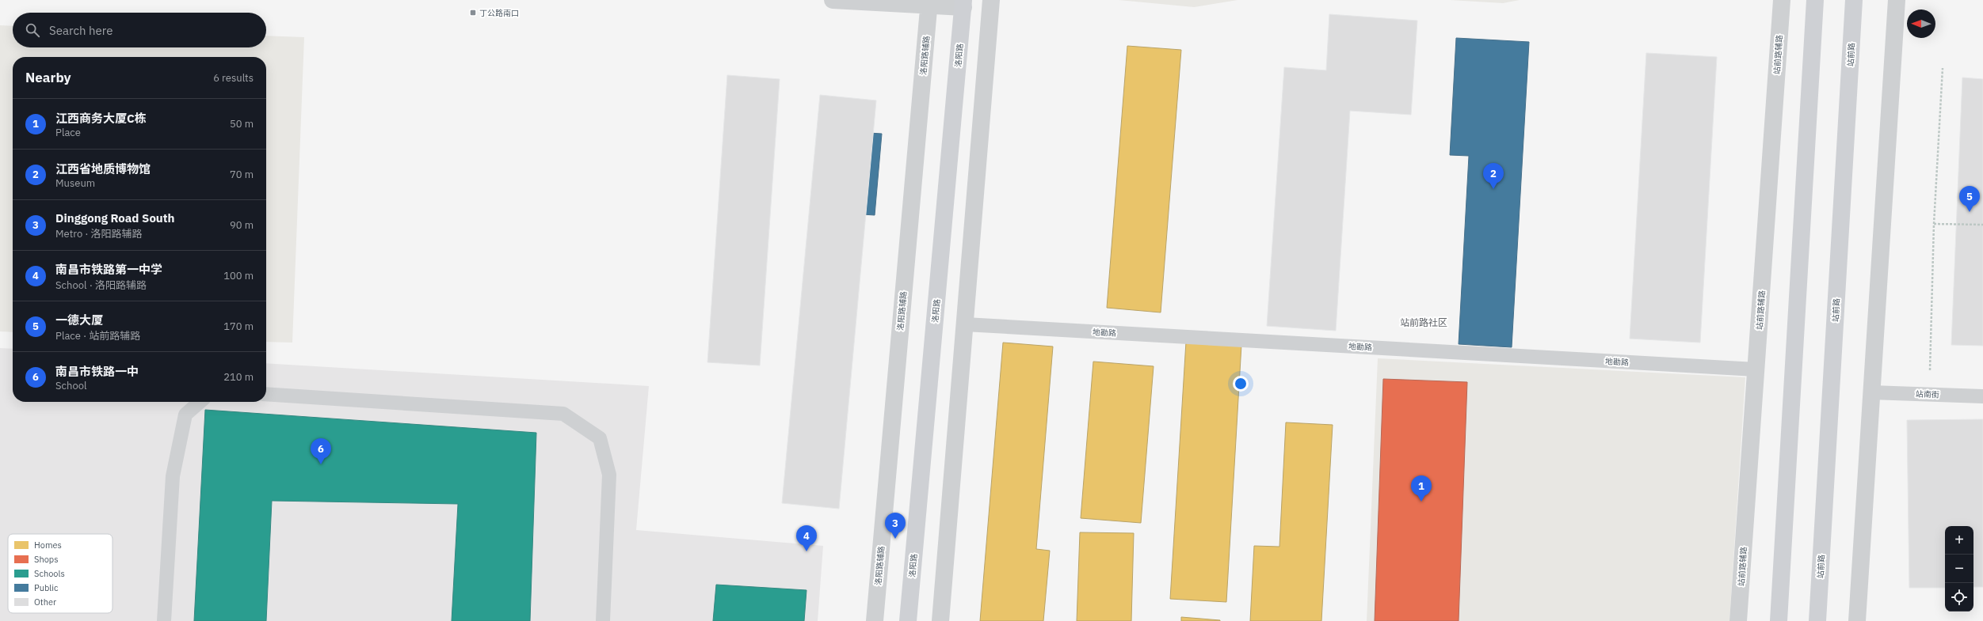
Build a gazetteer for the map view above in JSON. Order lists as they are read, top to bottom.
{
  "streets": {
    "main road": ["站前路", "洛阳路"],
    "street": ["站前路辅路", "洛阳路辅路"],
    "lane": ["地勘路", "站南街"]
  },
  "crossings": [
    ["站前路辅路", "地勘路"]
  ],
  "districts": ["站前路社区"],
  "places": {
    "transit": ["丁公路南口"]
  },
  "legend": [
    "Homes",
    "Shops",
    "Schools",
    "Public",
    "Other"
  ],
  "north": "left",
  "page": {
    "search": "Search here",
    "heading": ["Nearby", "6 results"],
    "list": [
      {
        "mark": "1",
        "name": "江西商务大厦C栋",
        "note": "Place",
        "value": "50 m"
      },
      {
        "mark": "2",
        "name": "江西省地质博物馆",
        "note": "Museum",
        "value": "70 m"
      },
      {
        "mark": "3",
        "name": "Dinggong Road South",
        "note": "Metro · 洛阳路辅路",
        "value": "90 m"
      },
      {
        "mark": "4",
        "name": "南昌市铁路第一中学",
        "note": "School · 洛阳路辅路",
        "value": "100 m"
      },
      {
        "mark": "5",
        "name": "一德大厦",
        "note": "Place · 站前路辅路",
        "value": "170 m"
      },
      {
        "mark": "6",
        "name": "南昌市铁路一中",
        "note": "School",
        "value": "210 m"
      }
    ],
    "pins": [
      "2",
      "5",
      "6",
      "1",
      "3",
      "4"
    ],
    "map_buttons": ["+", "−"]
  }
}
